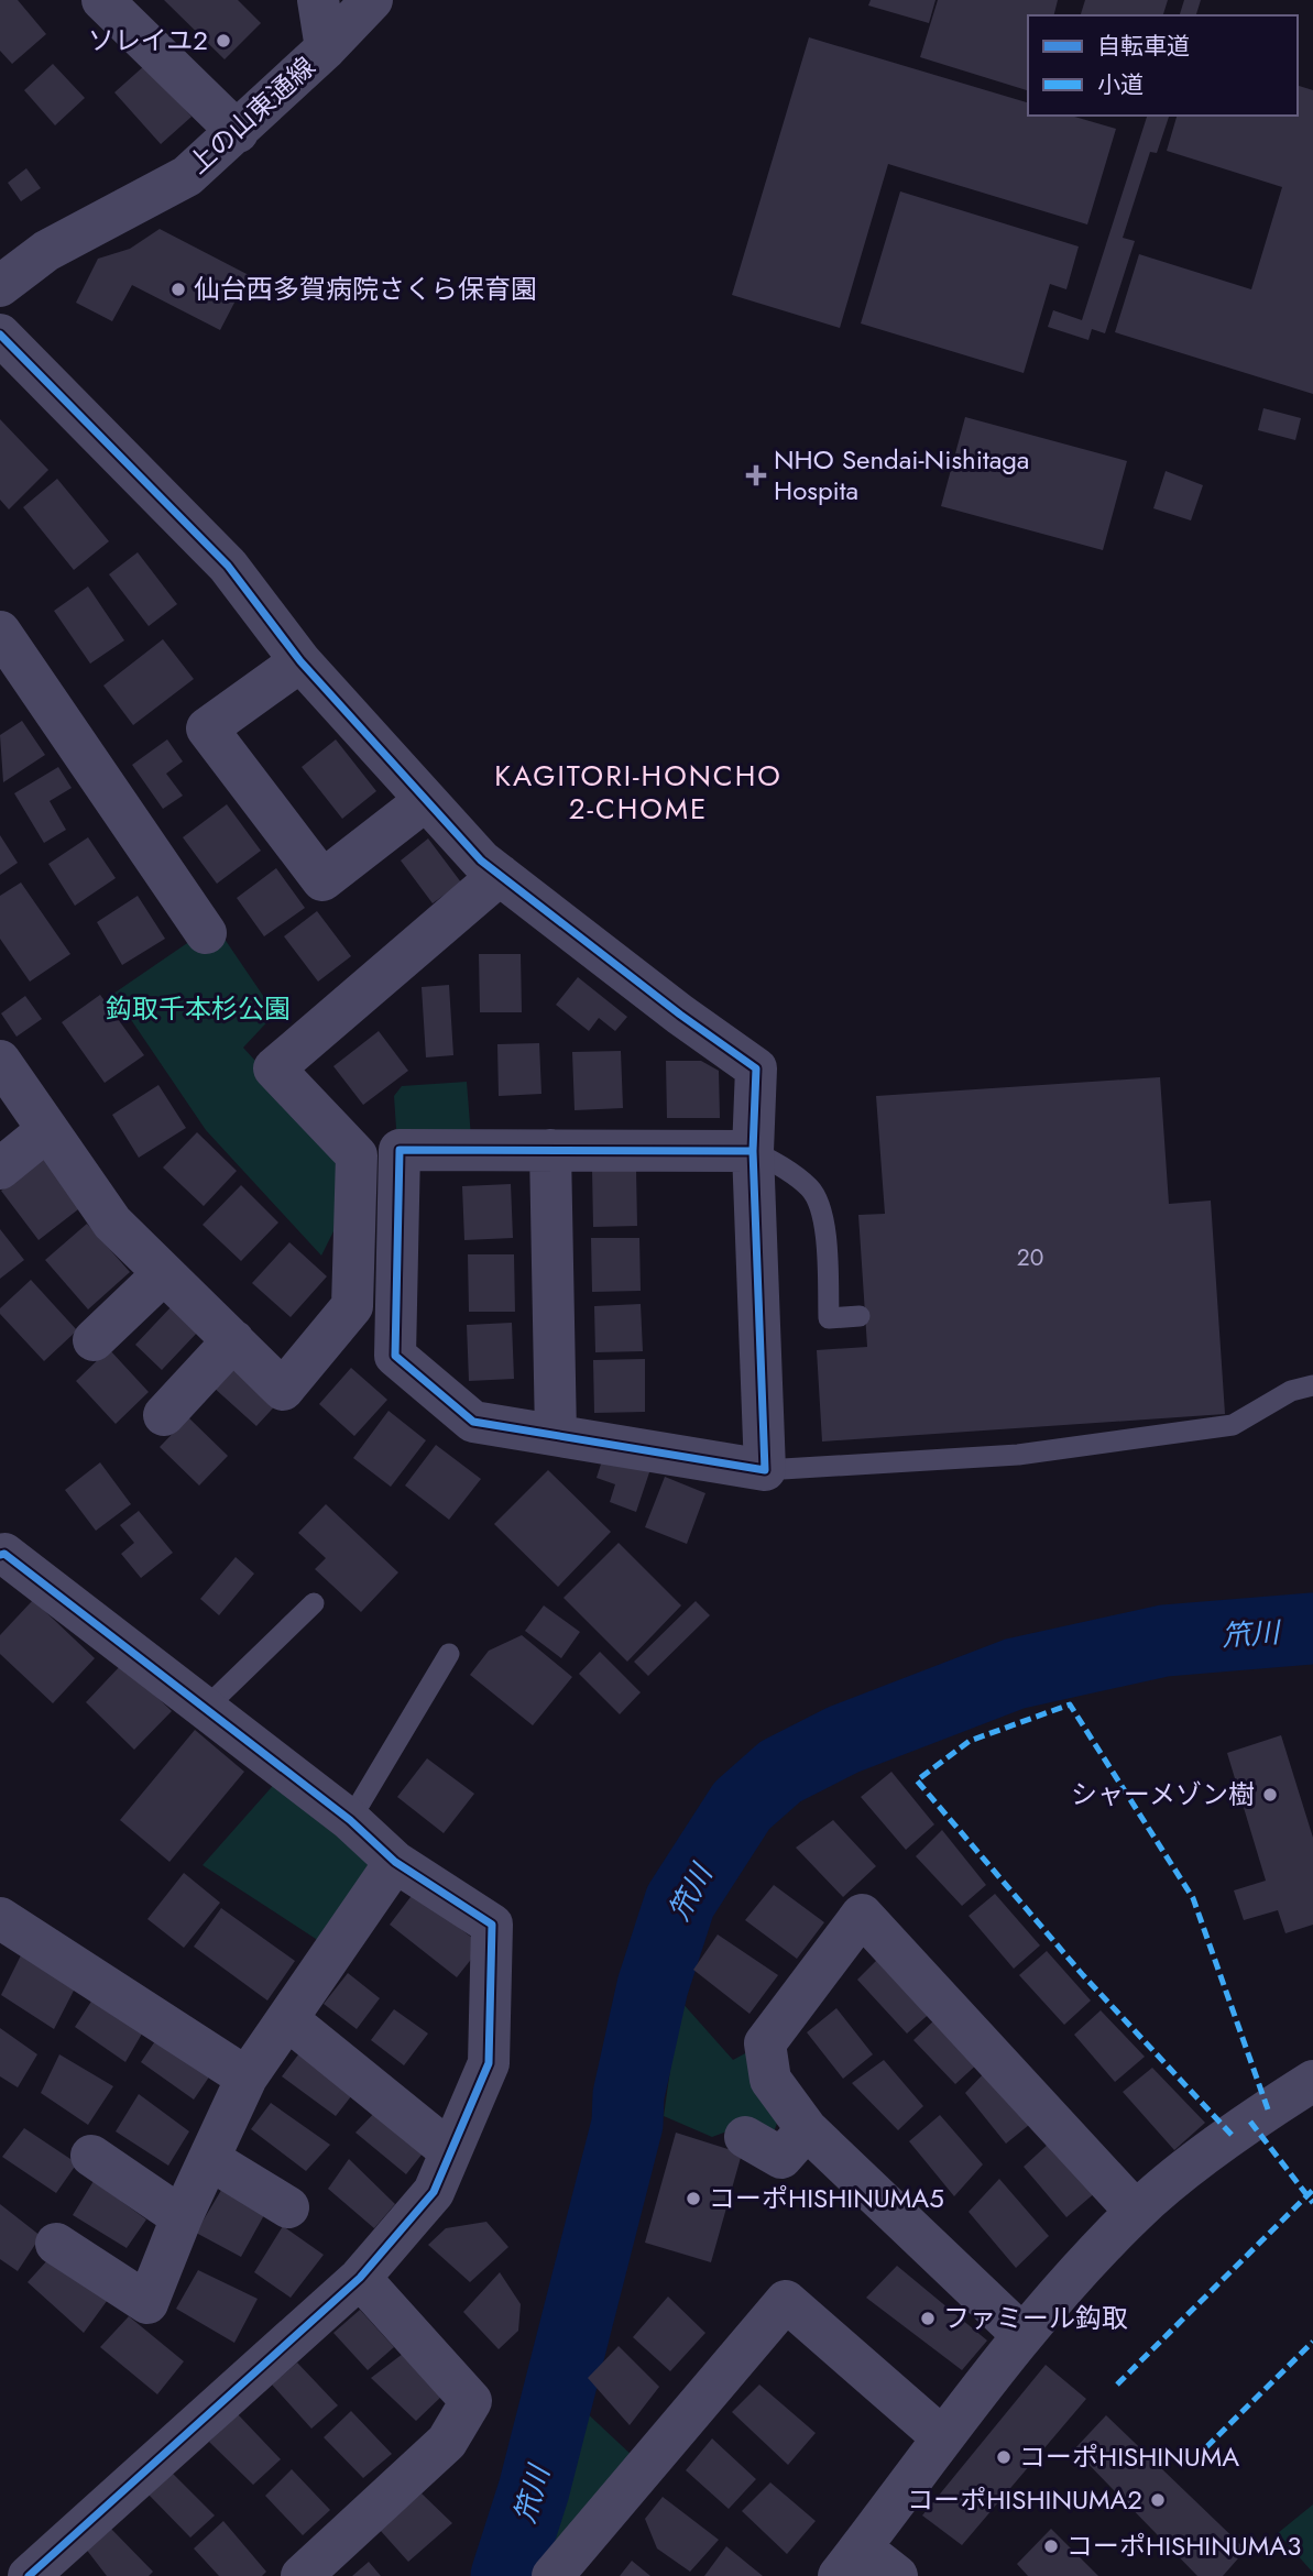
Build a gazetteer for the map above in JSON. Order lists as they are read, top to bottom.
{
  "streets": {
    "street": ["上の山東通線"]
  },
  "districts": ["KAGITORI-HONCHO 2-CHOME"],
  "water": ["笊川"],
  "parks": ["鈎取千本杉公園"],
  "places": {
    "other": [
      "ソレイユ2",
      "仙台西多賀病院さくら保育園",
      "シャーメゾン樹",
      "コーポHISHINUMA5",
      "ファミール鈎取",
      "コーポHISHINUMA",
      "コーポHISHINUMA2",
      "コーポHISHINUMA3"
    ],
    "health": ["NHO Sendai-Nishitaga Hospita"]
  },
  "house_numbers": ["20"],
  "legend": ["自転車道", "小道"]
}
